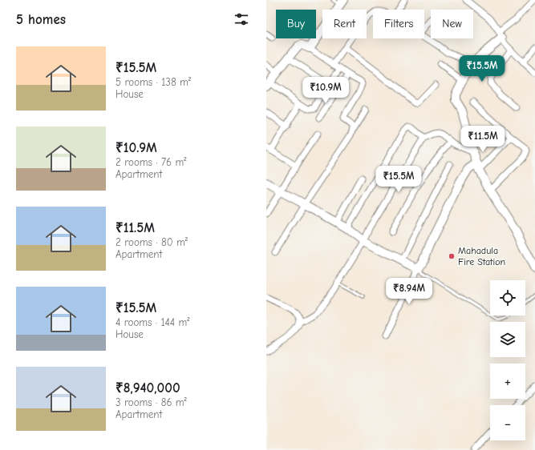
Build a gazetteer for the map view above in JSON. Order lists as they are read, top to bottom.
{
  "places": ["Mahadula Fire Station"],
  "page": {
    "heading": "5 homes",
    "chip": [
      "Buy",
      "Rent",
      "Filters",
      "New"
    ],
    "list": [
      {
        "name": "₹15.5M",
        "note": "5 rooms · 138 m² · House"
      },
      {
        "name": "₹10.9M",
        "note": "2 rooms · 76 m² · Apartment"
      },
      {
        "name": "₹11.5M",
        "note": "2 rooms · 80 m² · Apartment"
      },
      {
        "name": "₹15.5M",
        "note": "4 rooms · 144 m² · House"
      },
      {
        "name": "₹8,940,000",
        "note": "3 rooms · 86 m² · Apartment"
      }
    ],
    "price": [
      "₹15.5M",
      "₹10.9M",
      "₹11.5M",
      "₹15.5M",
      "₹8.94M"
    ],
    "map_buttons": ["+", "−"]
  }
}
